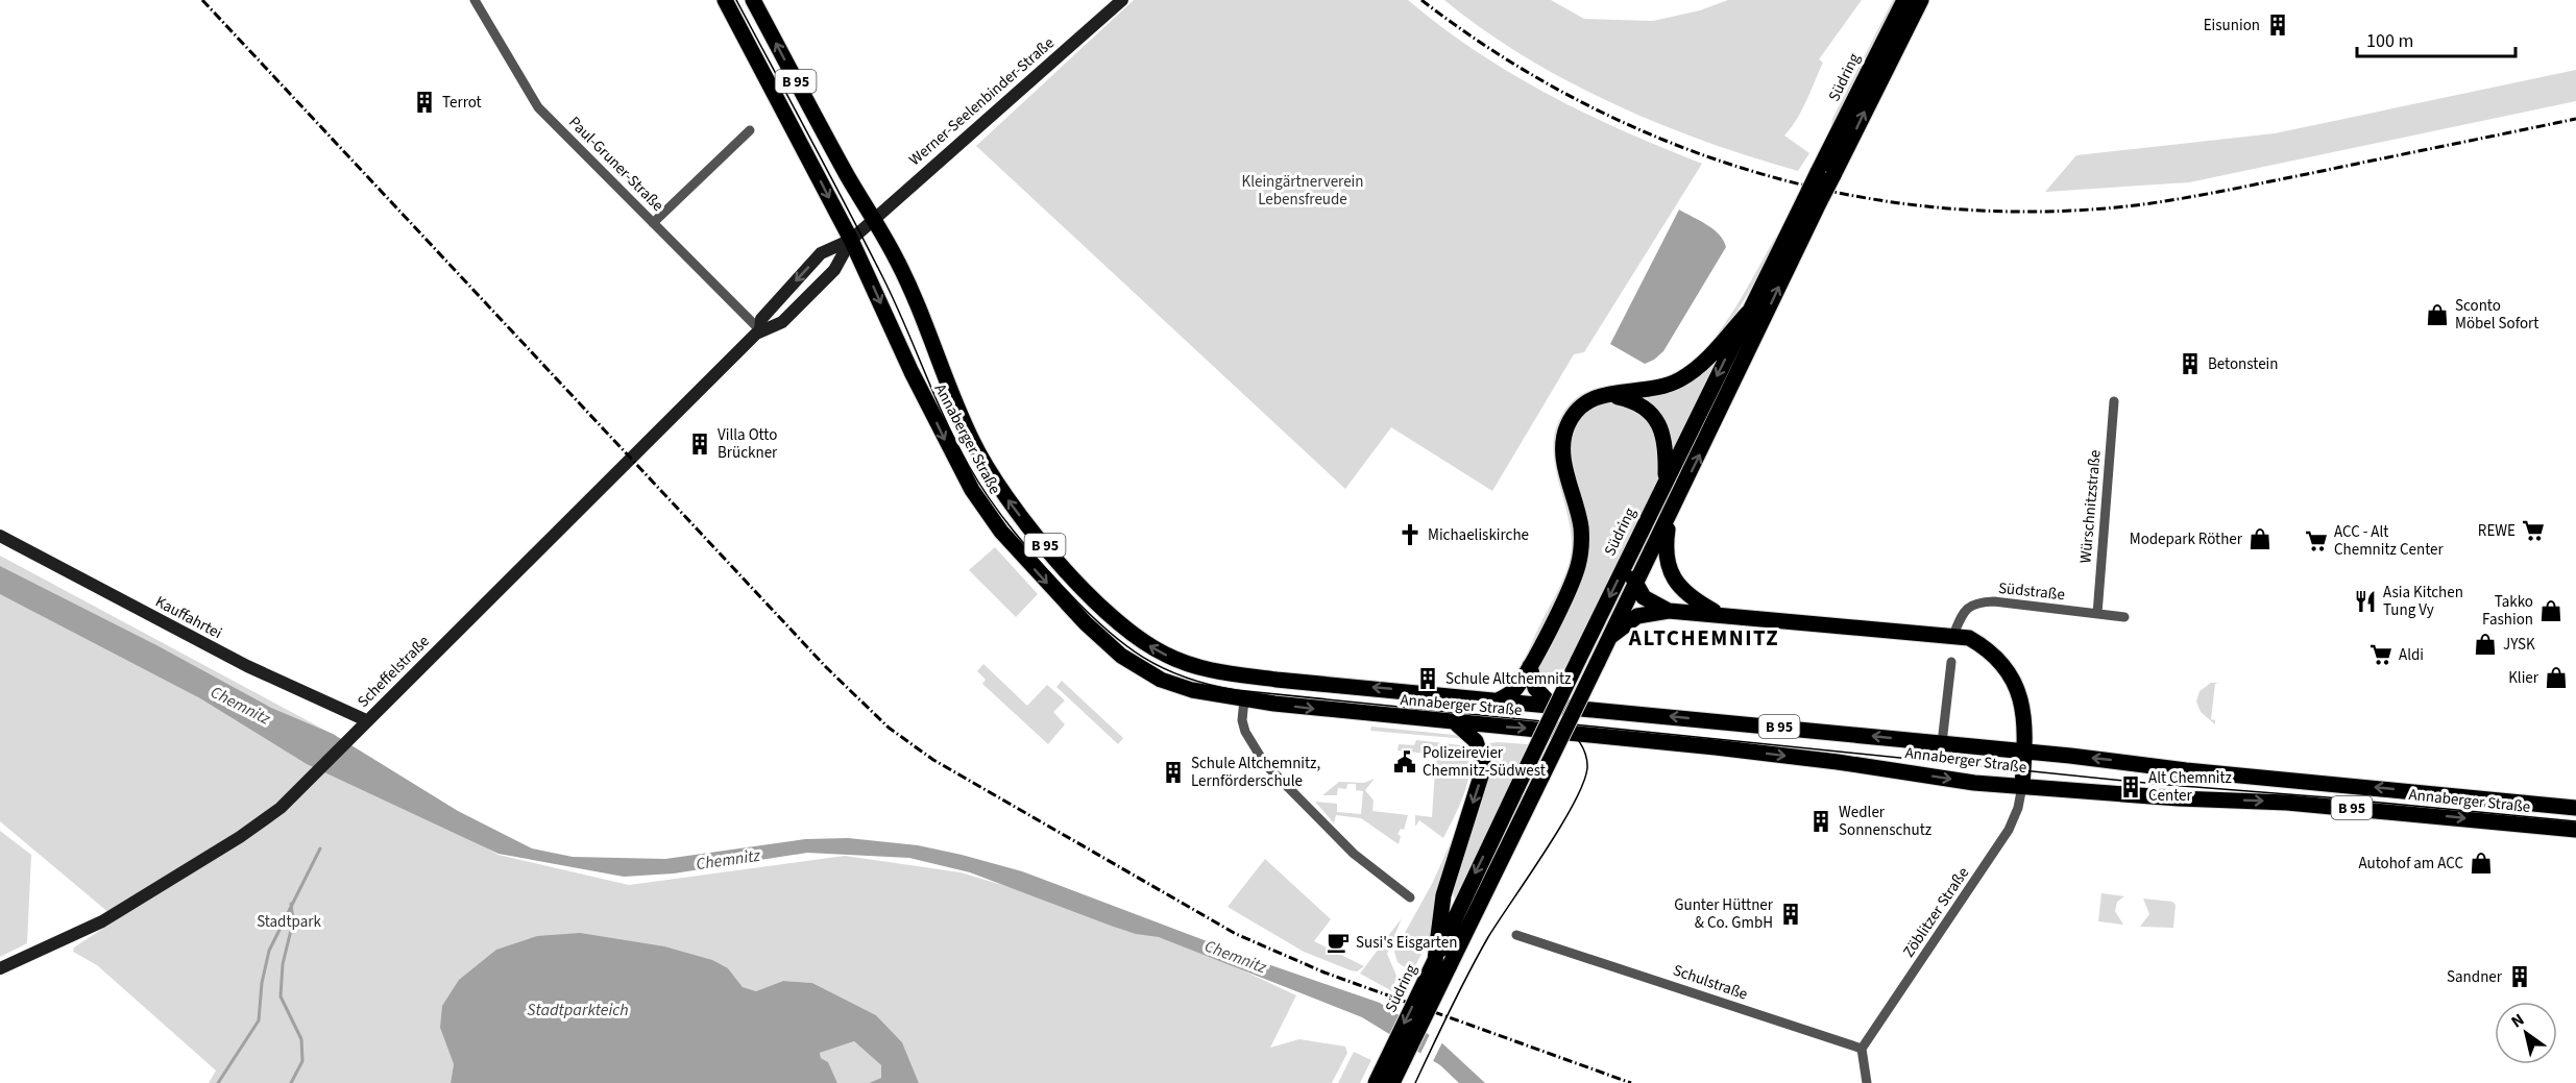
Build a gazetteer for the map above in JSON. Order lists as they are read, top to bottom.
{
  "streets": {
    "main road": [
      "Südring",
      "B 95",
      "Werner-Seelenbinder-Straße",
      "Annaberger Straße",
      "Kauffahrtei",
      "Scheffelstraße"
    ],
    "street": [
      "Paul-Gruner-Straße",
      "Würschnitzstraße",
      "Südstraße",
      "Zöblitzer Straße",
      "Schulstraße"
    ]
  },
  "crossings": [
    ["Werner-Seelenbinder-Straße", "Annaberger Straße"],
    ["Werner-Seelenbinder-Straße", "Scheffelstraße"],
    ["Paul-Gruner-Straße", "Scheffelstraße"],
    ["Annaberger Straße", "Scheffelstraße"],
    ["Annaberger Straße", "Zöblitzer Straße"],
    ["Würschnitzstraße", "Südstraße"],
    ["Kauffahrtei", "Scheffelstraße"],
    ["Zöblitzer Straße", "Schulstraße"]
  ],
  "districts": ["ALTCHEMNITZ"],
  "water": ["Chemnitz", "Stadtparkteich"],
  "parks": ["Kleingärtnerverein Lebensfreude", "Stadtpark"],
  "places": {
    "building": [
      "Eisunion",
      "Terrot",
      "Betonstein",
      "Villa Otto Brückner",
      "Schule Altchemnitz",
      "Schule Altchemnitz, Lernförderschule",
      "Alt Chemnitz Center",
      "Wedler Sonnenschutz",
      "Gunter Hüttner & Co. GmbH",
      "Sandner"
    ],
    "shop": [
      "Sconto Möbel Sofort",
      "Modepark Röther",
      "Takko Fashion",
      "JYSK",
      "Klier",
      "Autohof am ACC"
    ],
    "supermarket": ["REWE", "ACC - Alt Chemnitz Center", "Aldi"],
    "church": ["Michaeliskirche"],
    "restaurant": ["Asia Kitchen Tung Vy"],
    "public building": ["Polizeirevier Chemnitz-Südwest"],
    "cafe": ["Susi's Eisgarten"]
  },
  "scale_bar": "100 m",
  "north": "top left"
}
